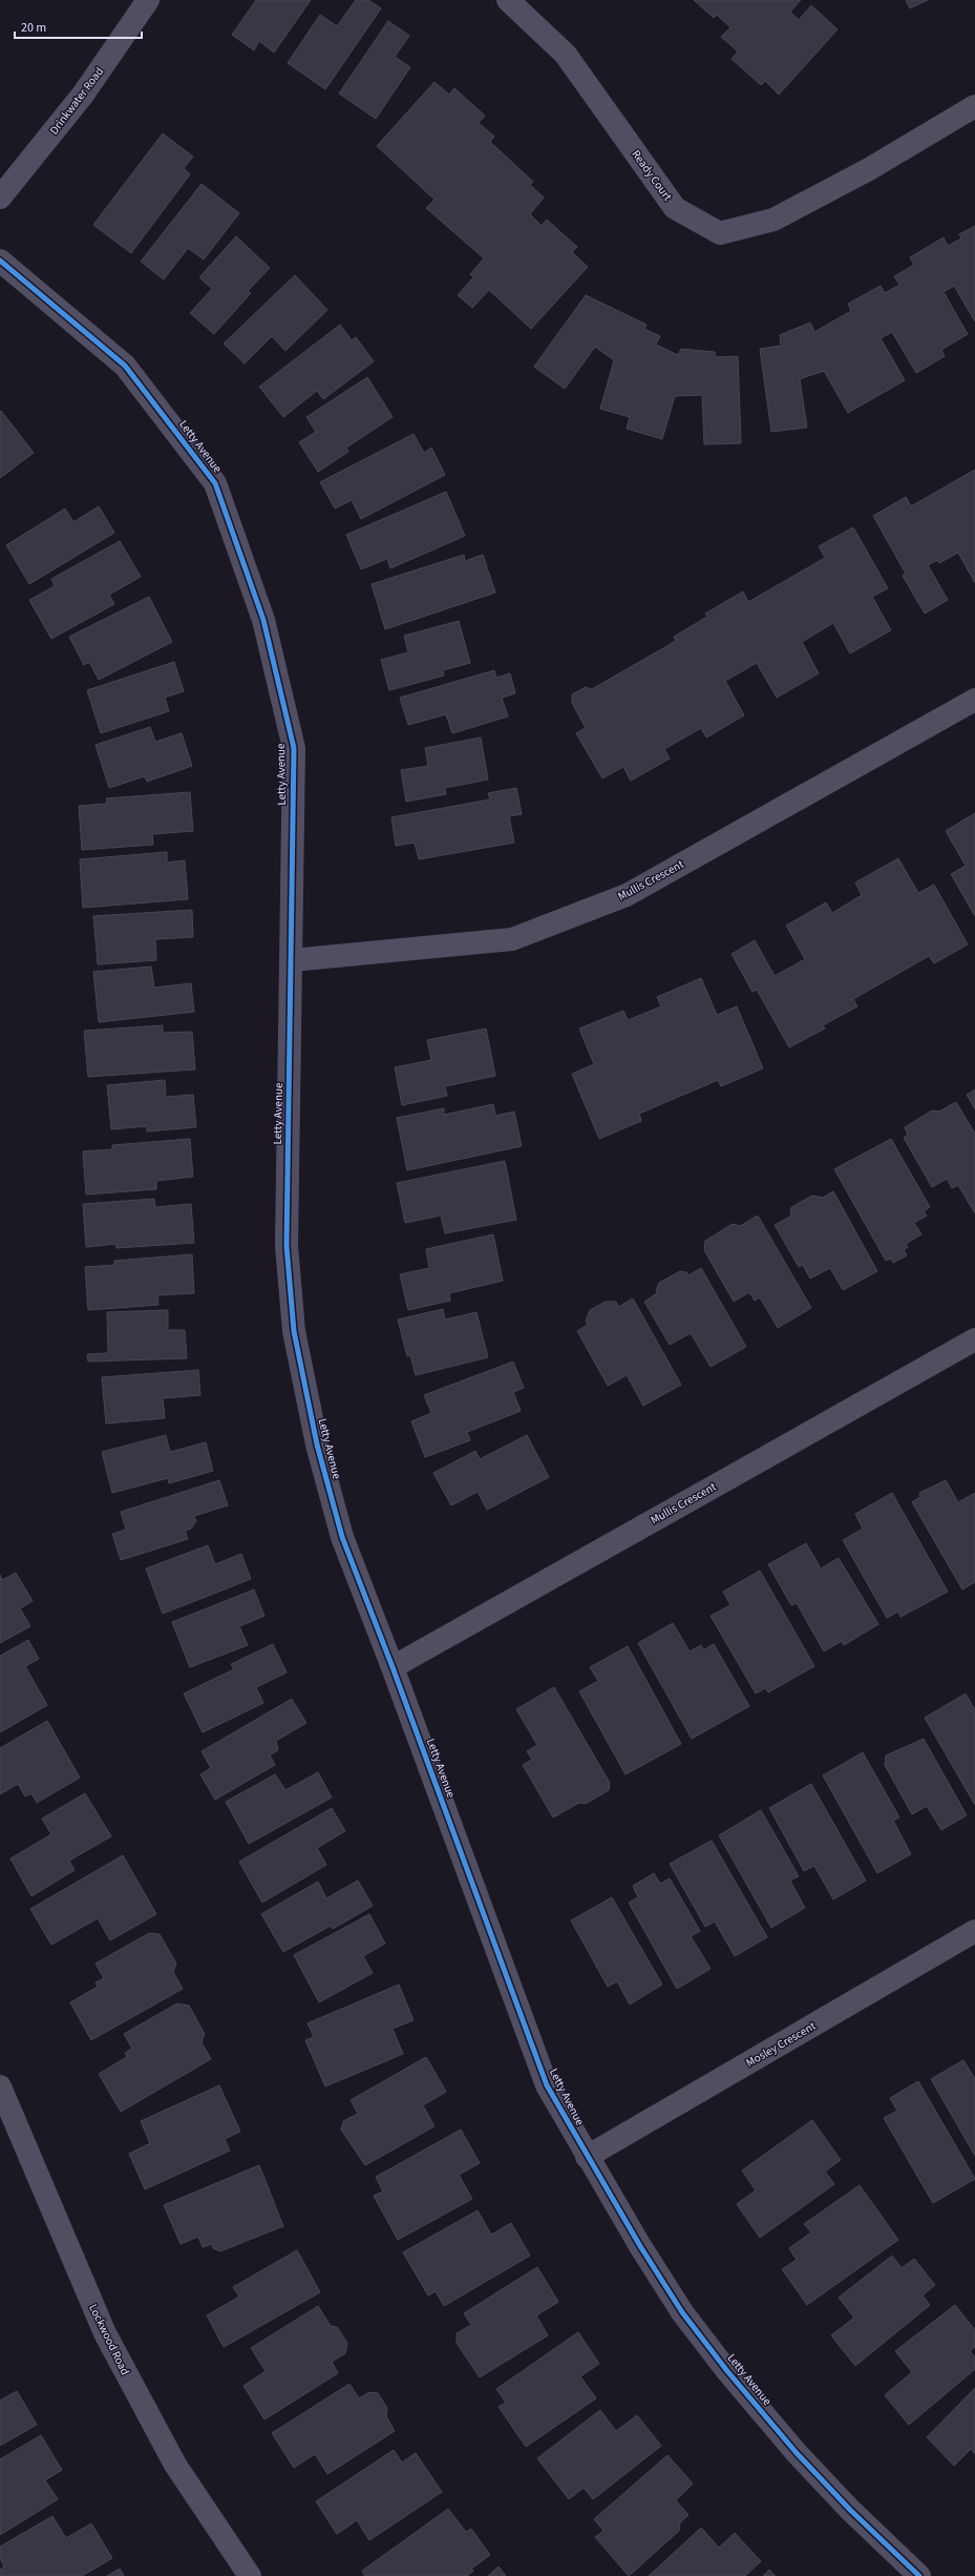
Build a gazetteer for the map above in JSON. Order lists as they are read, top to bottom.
{
  "streets": {
    "street": [
      "Drinkwater Road",
      "Ready Court",
      "Letty Avenue",
      "Mullis Crescent",
      "Mosley Crescent",
      "Lockwood Road"
    ]
  },
  "crossings": [
    ["Letty Avenue", "Mullis Crescent"],
    ["Letty Avenue", "Mosley Crescent"]
  ],
  "scale_bar": "20 m"
}
